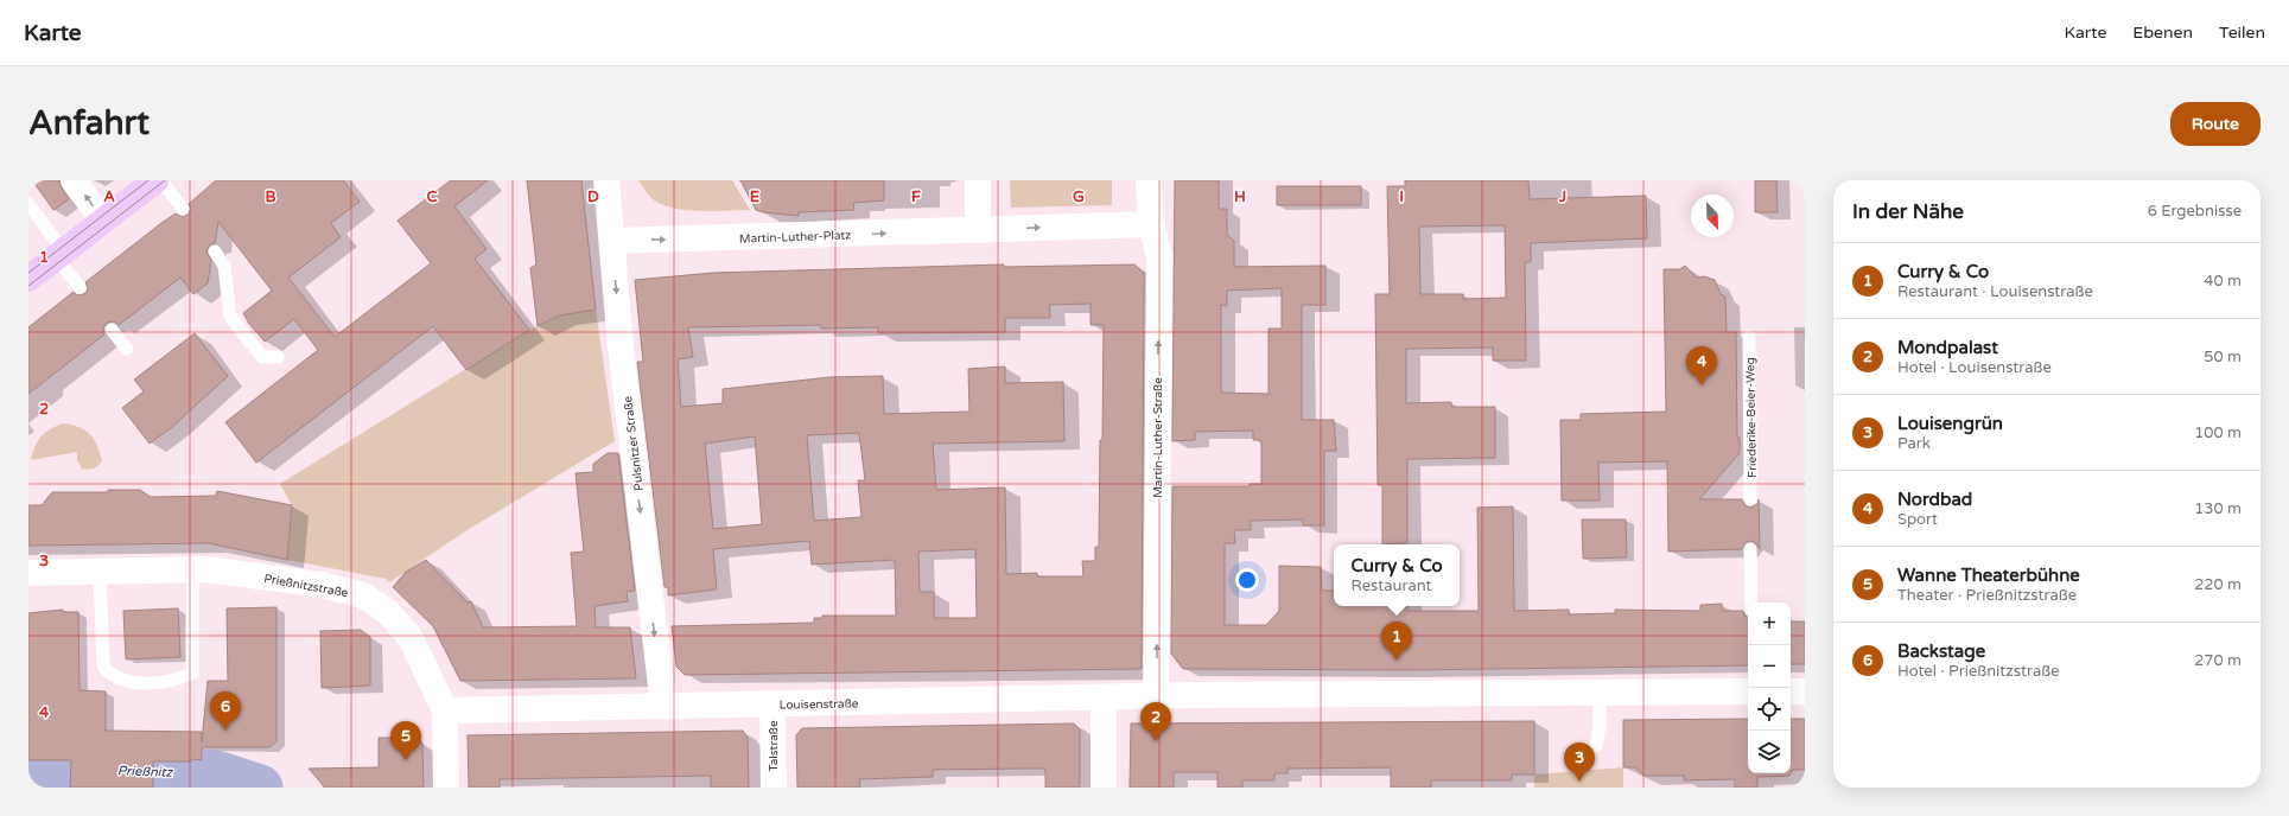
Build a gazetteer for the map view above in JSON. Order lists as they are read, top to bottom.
{
  "streets": {
    "street": [
      "Martin-Luther-Platz",
      "Martin-Luther-Straße",
      "Pulsnitzer Straße",
      "Prießnitzstraße",
      "Louisenstraße",
      "Talstraße"
    ],
    "lane": ["Friederike-Beier-Weg"]
  },
  "crossings": [
    ["Martin-Luther-Platz", "Martin-Luther-Straße"],
    ["Martin-Luther-Platz", "Pulsnitzer Straße"],
    ["Martin-Luther-Straße", "Louisenstraße"],
    ["Pulsnitzer Straße", "Louisenstraße"],
    ["Prießnitzstraße", "Louisenstraße"],
    ["Louisenstraße", "Talstraße"]
  ],
  "one_way": ["Martin-Luther-Platz", "Martin-Luther-Straße", "Pulsnitzer Straße"],
  "water": ["Prießnitz"],
  "north": "bottom right",
  "page": {
    "header": "Karte",
    "nav": ["Karte", "Ebenen", "Teilen"],
    "buttons": "Route",
    "title": "Anfahrt",
    "heading": ["In der Nähe", "6 Ergebnisse"],
    "list": [
      {
        "mark": "1",
        "name": "Curry & Co",
        "note": "Restaurant · Louisenstraße",
        "value": "40 m"
      },
      {
        "mark": "2",
        "name": "Mondpalast",
        "note": "Hotel · Louisenstraße",
        "value": "50 m"
      },
      {
        "mark": "3",
        "name": "Louisengrün",
        "note": "Park",
        "value": "100 m"
      },
      {
        "mark": "4",
        "name": "Nordbad",
        "note": "Sport",
        "value": "130 m"
      },
      {
        "mark": "5",
        "name": "Wanne Theaterbühne",
        "note": "Theater · Prießnitzstraße",
        "value": "220 m"
      },
      {
        "mark": "6",
        "name": "Backstage",
        "note": "Hotel · Prießnitzstraße",
        "value": "270 m"
      }
    ],
    "pins": [
      "4",
      "1",
      "6",
      "2",
      "5",
      "3"
    ],
    "popup": ["Curry & Co", "Restaurant"],
    "map_buttons": ["+", "−"]
  },
  "grid": {
    "columns": [
      "A",
      "B",
      "C",
      "D",
      "E",
      "F",
      "G",
      "H",
      "I",
      "J"
    ],
    "rows": [
      "1",
      "2",
      "3",
      "4"
    ]
  }
}
